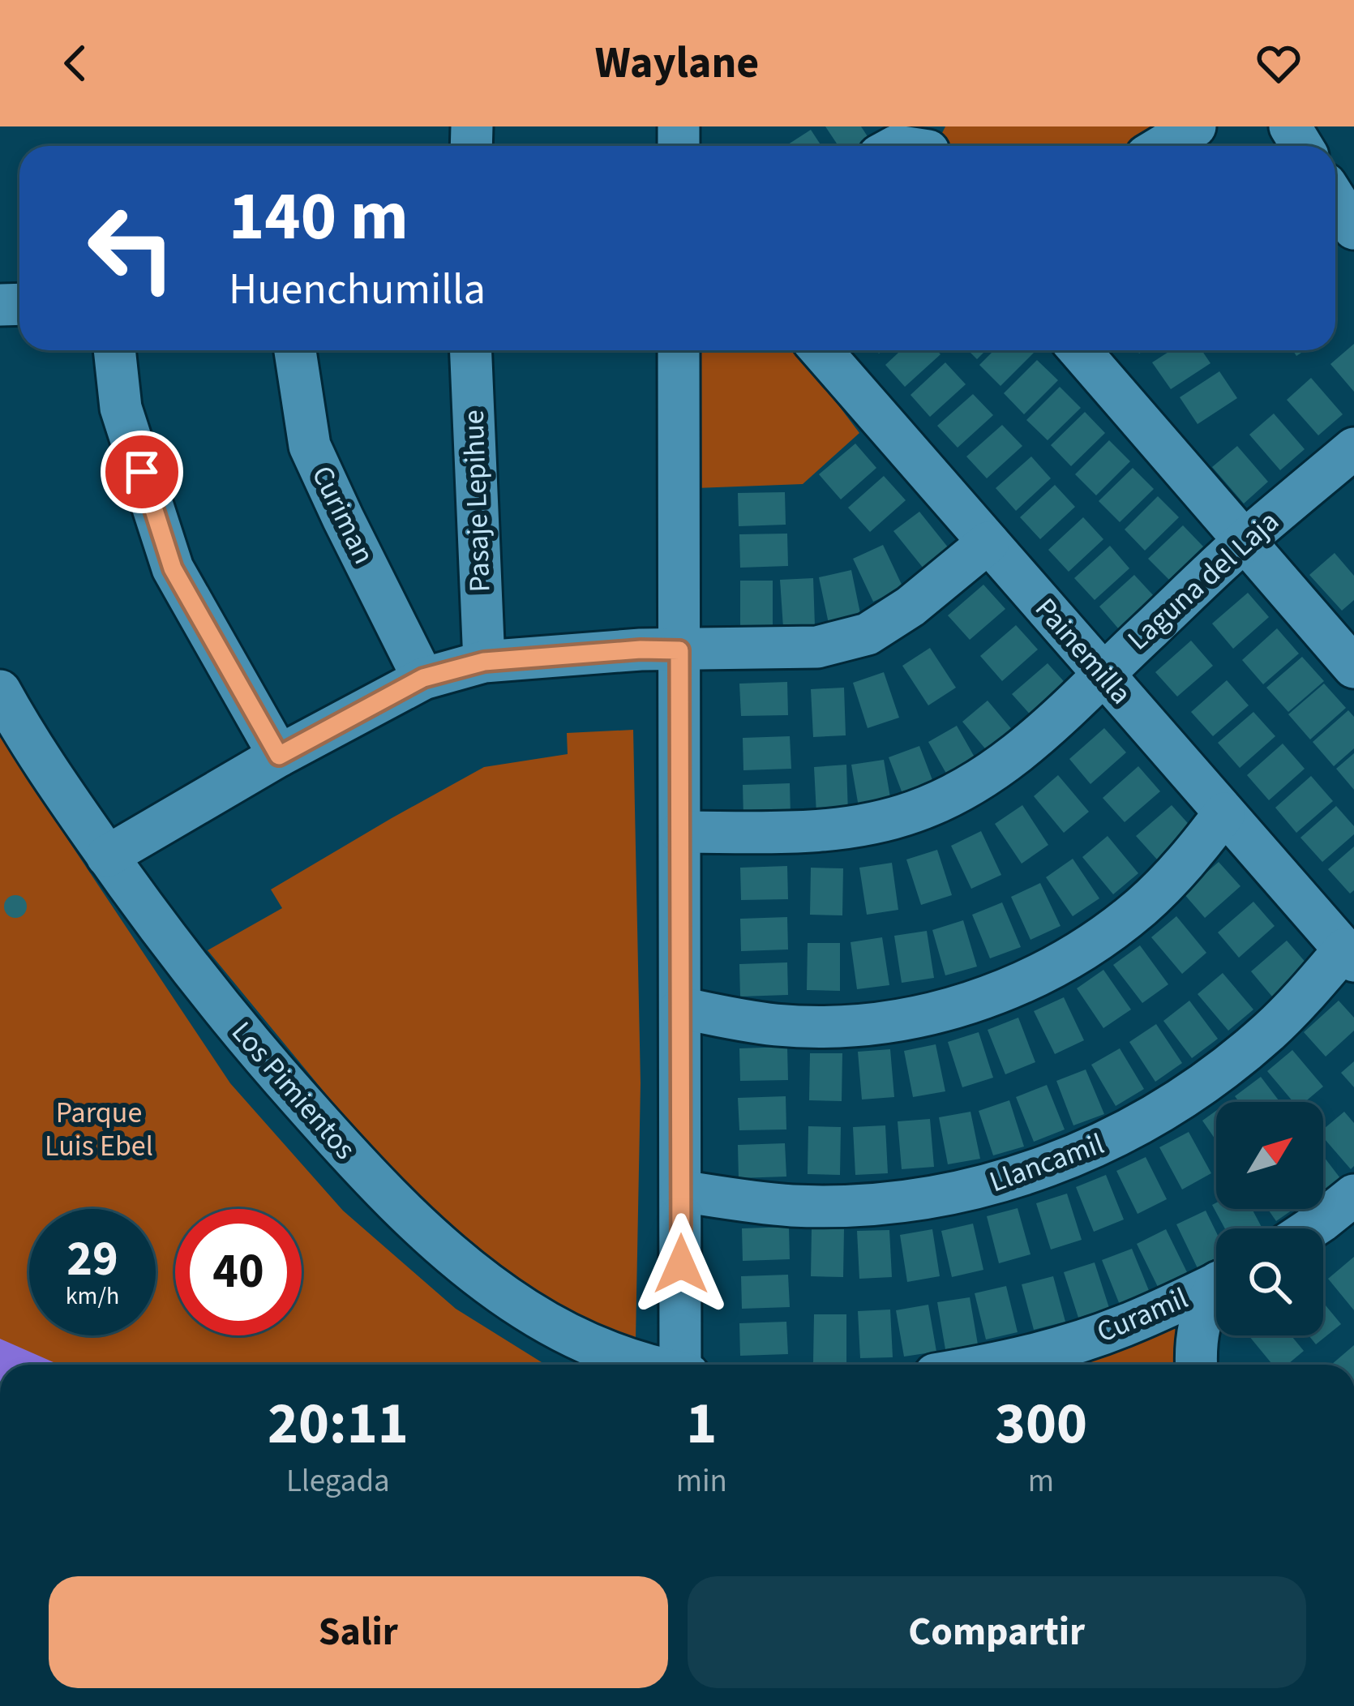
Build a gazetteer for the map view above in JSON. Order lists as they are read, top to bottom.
{
  "streets": {
    "street": [
      "Pasaje Lepihue",
      "Curiman",
      "Laguna del Laja",
      "Painemilla",
      "Los Pimientos",
      "Llancamil",
      "Curamil"
    ]
  },
  "crossings": [
    ["Laguna del Laja", "Painemilla"],
    ["Painemilla", "Llancamil"]
  ],
  "parks": ["Parque Luis Ebel"],
  "north": "top right",
  "page": {
    "header": "Waylane",
    "turn": ["140 m", "Huenchumilla"],
    "speed": "29 km/h",
    "limit": "40",
    "eta": [
      "20:11",
      "Llegada",
      "1",
      "min",
      "300",
      "m"
    ],
    "buttons": ["Salir", "Compartir"]
  }
}
